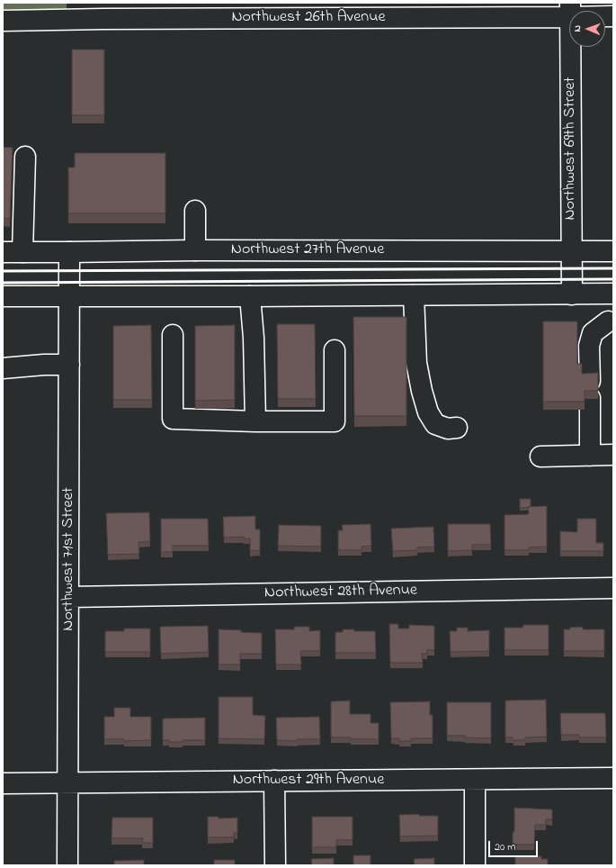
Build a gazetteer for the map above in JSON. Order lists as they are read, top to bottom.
{
  "streets": {
    "street": [
      "Northwest 26th Avenue",
      "Northwest 69th Street",
      "Northwest 27th Avenue",
      "Northwest 71st Street",
      "Northwest 28th Avenue",
      "Northwest 29th Avenue"
    ]
  },
  "crossings": [
    ["Northwest 26th Avenue", "Northwest 69th Street"],
    ["Northwest 69th Street", "Northwest 27th Avenue"],
    ["Northwest 27th Avenue", "Northwest 71st Street"],
    ["Northwest 71st Street", "Northwest 28th Avenue"],
    ["Northwest 71st Street", "Northwest 29th Avenue"]
  ],
  "scale_bar": "20 m",
  "north": "left"
}
